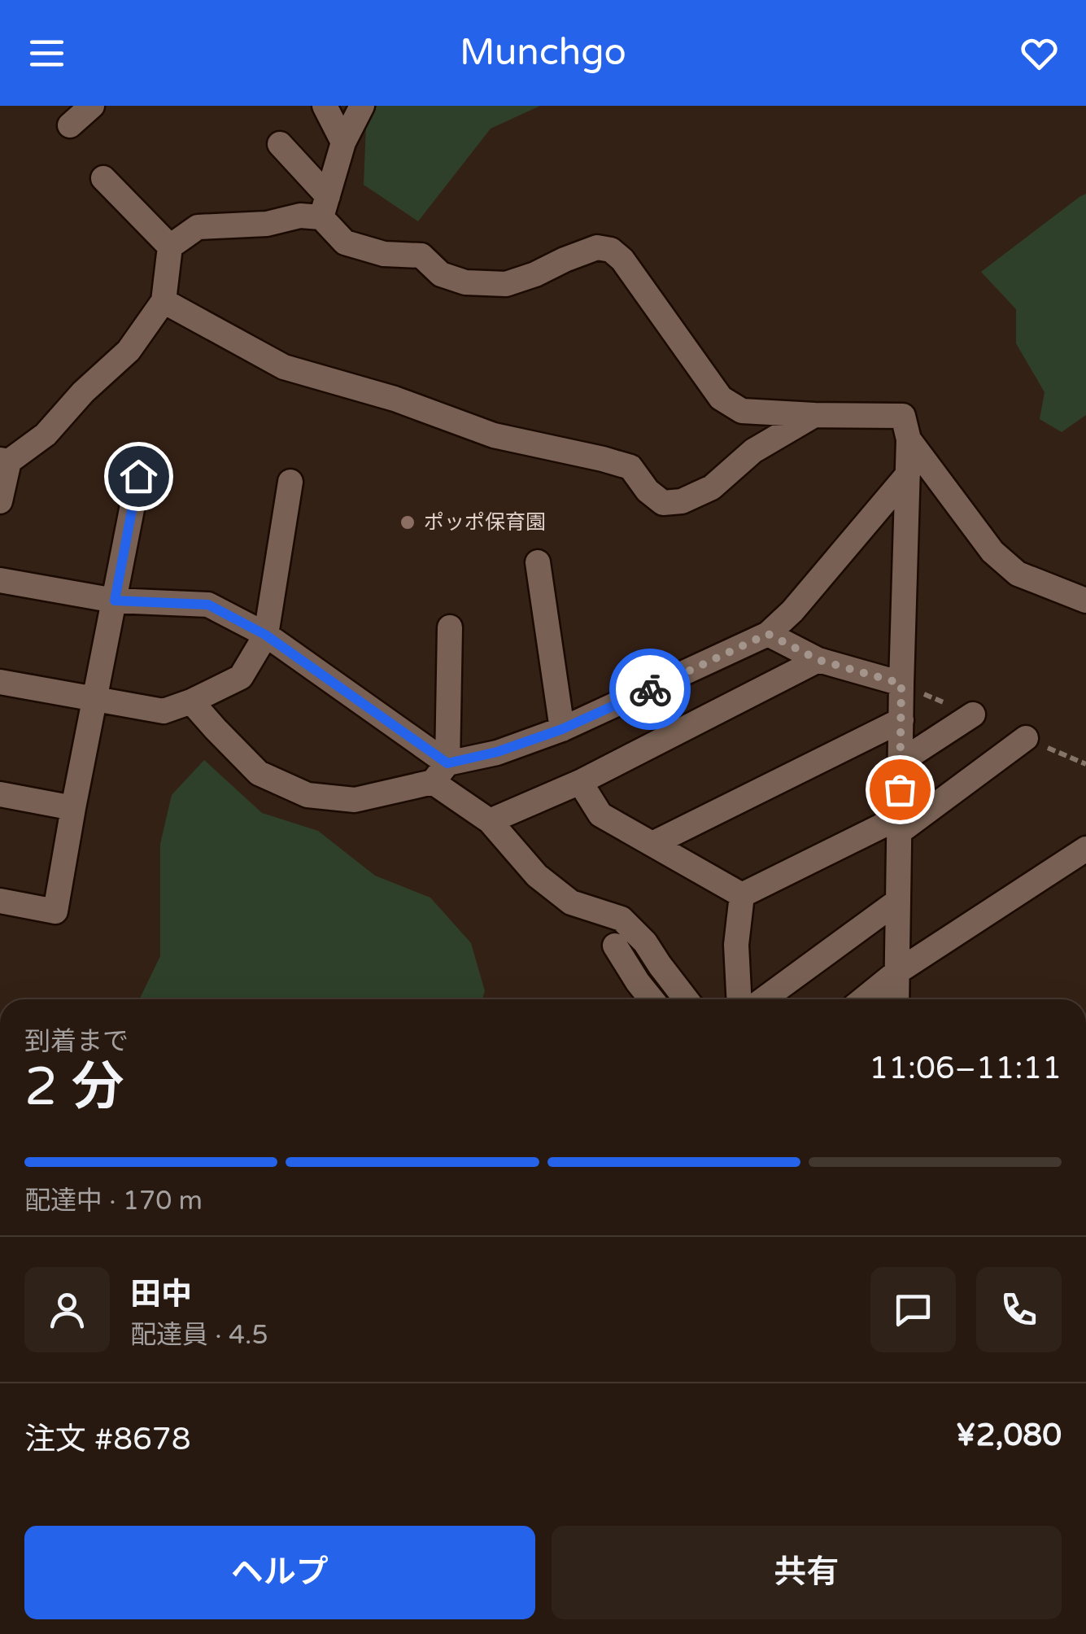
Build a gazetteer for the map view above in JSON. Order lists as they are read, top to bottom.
{
  "places": ["ポッポ保育園"],
  "page": {
    "header": "Munchgo",
    "heading": ["2 分", "到着まで", "11:06–11:11"],
    "panel": [
      "田中",
      "配達員 · 4.5",
      "注文 #8678",
      "¥2,080"
    ],
    "bar": "配達中 · 170 m",
    "buttons": ["ヘルプ", "共有"]
  }
}
